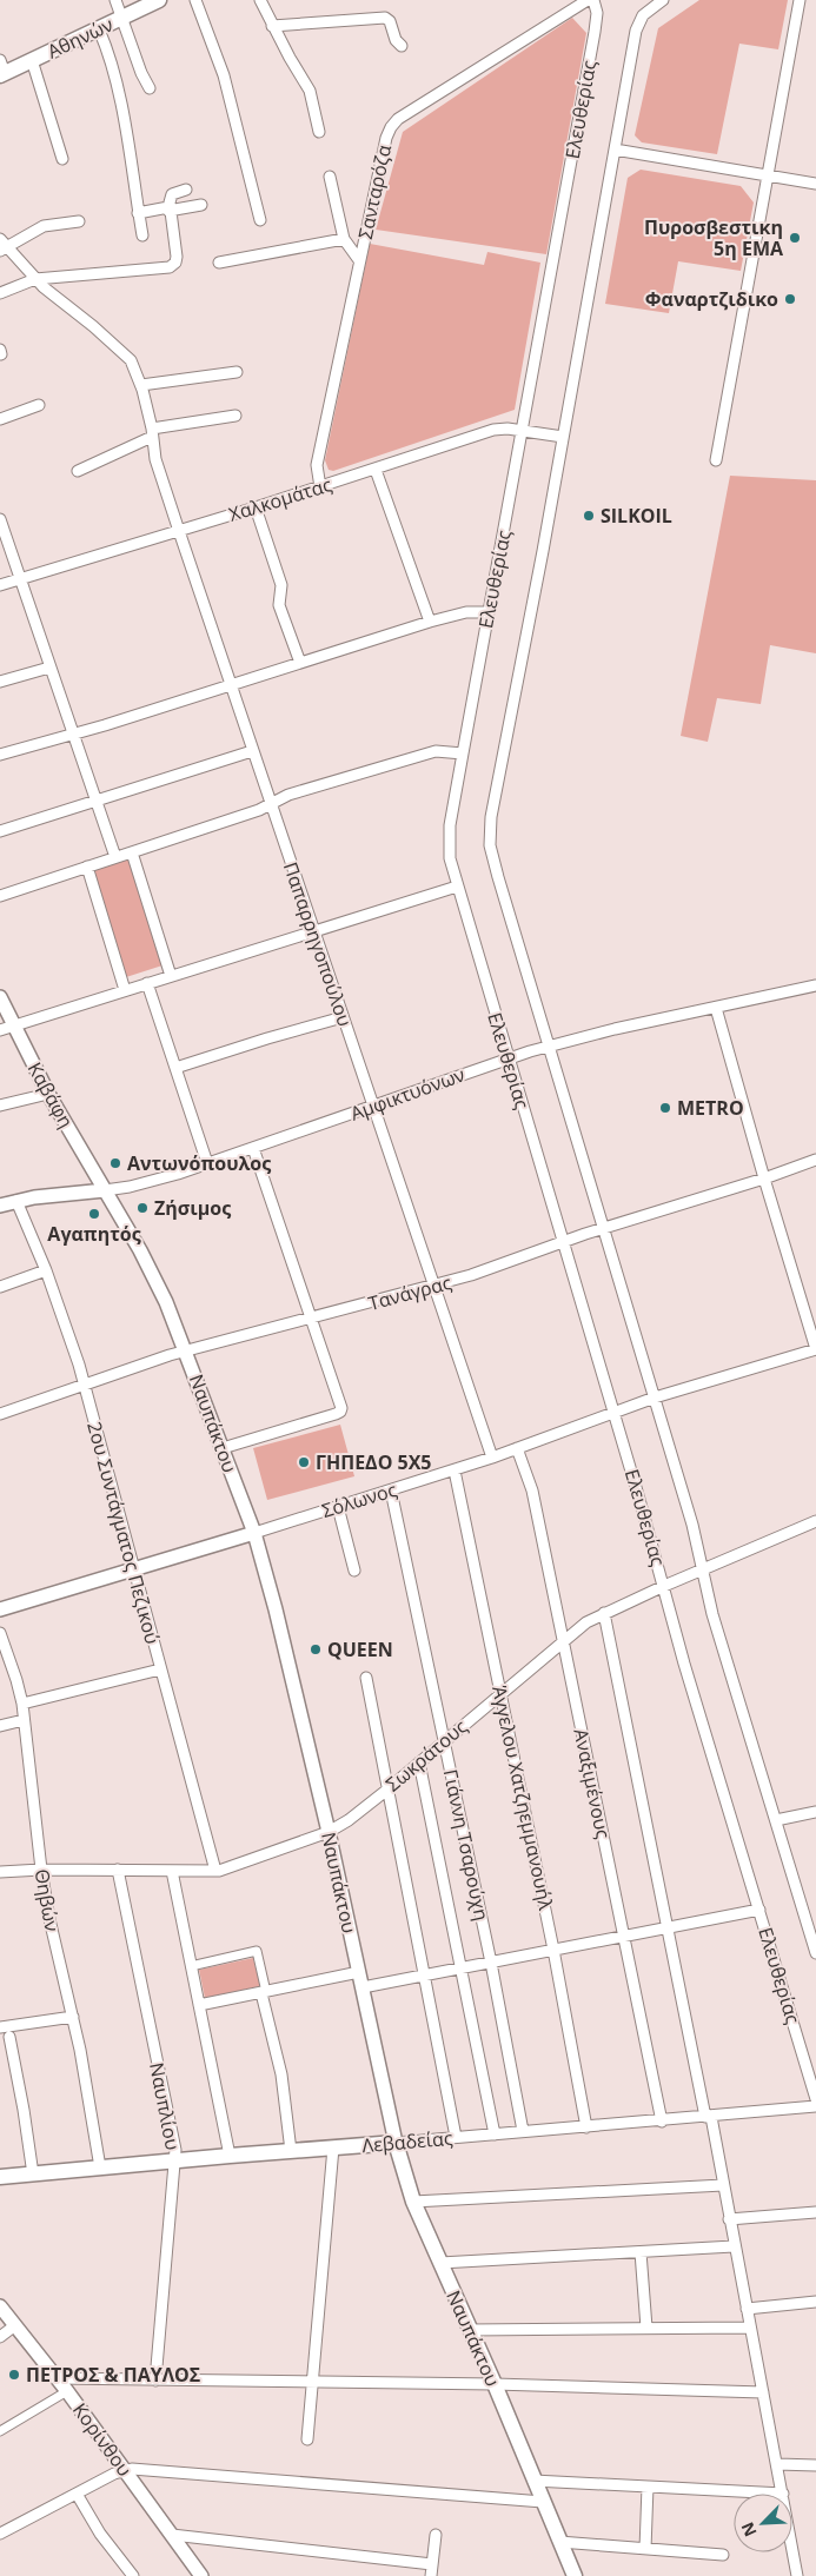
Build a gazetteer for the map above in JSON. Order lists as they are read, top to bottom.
{
  "streets": {
    "main road": ["Αθηνών", "Ναυπάκτου", "Λεβαδείας"],
    "street": [
      "Ελευθερίας",
      "Σανταρόζα",
      "Χαλκομάτας",
      "Παπαρρηγοπούλου",
      "Αμφικτυόνων",
      "Καβάφη",
      "Τανάγρας",
      "Σόλωνος",
      "2ου Συντάγματος Πεζικού",
      "Σωκράτους",
      "Αναξιμένους",
      "Άγγελου Χατζηεμμανουήλ",
      "Γιάννη Τσαρούχη",
      "Θηβών",
      "Ναυπλίου",
      "Κορίνθου"
    ]
  },
  "crossings": [
    ["Ελευθερίας", "Χαλκομάτας"],
    ["Ελευθερίας", "Αμφικτυόνων"],
    ["Ελευθερίας", "Τανάγρας"],
    ["Ελευθερίας", "Σόλωνος"],
    ["Ελευθερίας", "Σωκράτους"],
    ["Σανταρόζα", "Χαλκομάτας"],
    ["Χαλκομάτας", "Παπαρρηγοπούλου"],
    ["Παπαρρηγοπούλου", "Αμφικτυόνων"],
    ["Παπαρρηγοπούλου", "Τανάγρας"],
    ["Παπαρρηγοπούλου", "Σόλωνος"],
    ["Αμφικτυόνων", "Καβάφη"],
    ["Αμφικτυόνων", "Ναυπάκτου"],
    ["Αμφικτυόνων", "2ου Συντάγματος Πεζικού"],
    ["Καβάφη", "Ναυπάκτου"],
    ["Τανάγρας", "Ναυπάκτου"],
    ["Τανάγρας", "2ου Συντάγματος Πεζικού"],
    ["Ναυπάκτου", "Σόλωνος"],
    ["Ναυπάκτου", "Σωκράτους"],
    ["Ναυπάκτου", "Λεβαδείας"],
    ["Σόλωνος", "2ου Συντάγματος Πεζικού"],
    ["Σόλωνος", "Αναξιμένους"],
    ["Σόλωνος", "Άγγελου Χατζηεμμανουήλ"],
    ["Σόλωνος", "Γιάννη Τσαρούχη"],
    ["2ου Συντάγματος Πεζικού", "Σωκράτους"],
    ["Σωκράτους", "Αναξιμένους"],
    ["Σωκράτους", "Άγγελου Χατζηεμμανουήλ"],
    ["Σωκράτους", "Γιάννη Τσαρούχη"],
    ["Σωκράτους", "Θηβών"],
    ["Σωκράτους", "Ναυπλίου"],
    ["Αναξιμένους", "Λεβαδείας"],
    ["Άγγελου Χατζηεμμανουήλ", "Λεβαδείας"],
    ["Γιάννη Τσαρούχη", "Λεβαδείας"],
    ["Θηβών", "Λεβαδείας"],
    ["Ναυπλίου", "Λεβαδείας"]
  ],
  "places": [
    "Πυροσβεστικη 5η ΕΜΑ",
    "Φαναρτζιδικο",
    "SILKOIL",
    "METRO",
    "Αντωνόπουλος",
    "Ζήσιμος",
    "Αγαπητός",
    "ΓΗΠΕΔΟ 5X5",
    "QUEEN",
    "ΠΕΤΡΟΣ & ΠΑΥΛΟΣ"
  ],
  "north": "bottom left"
}
